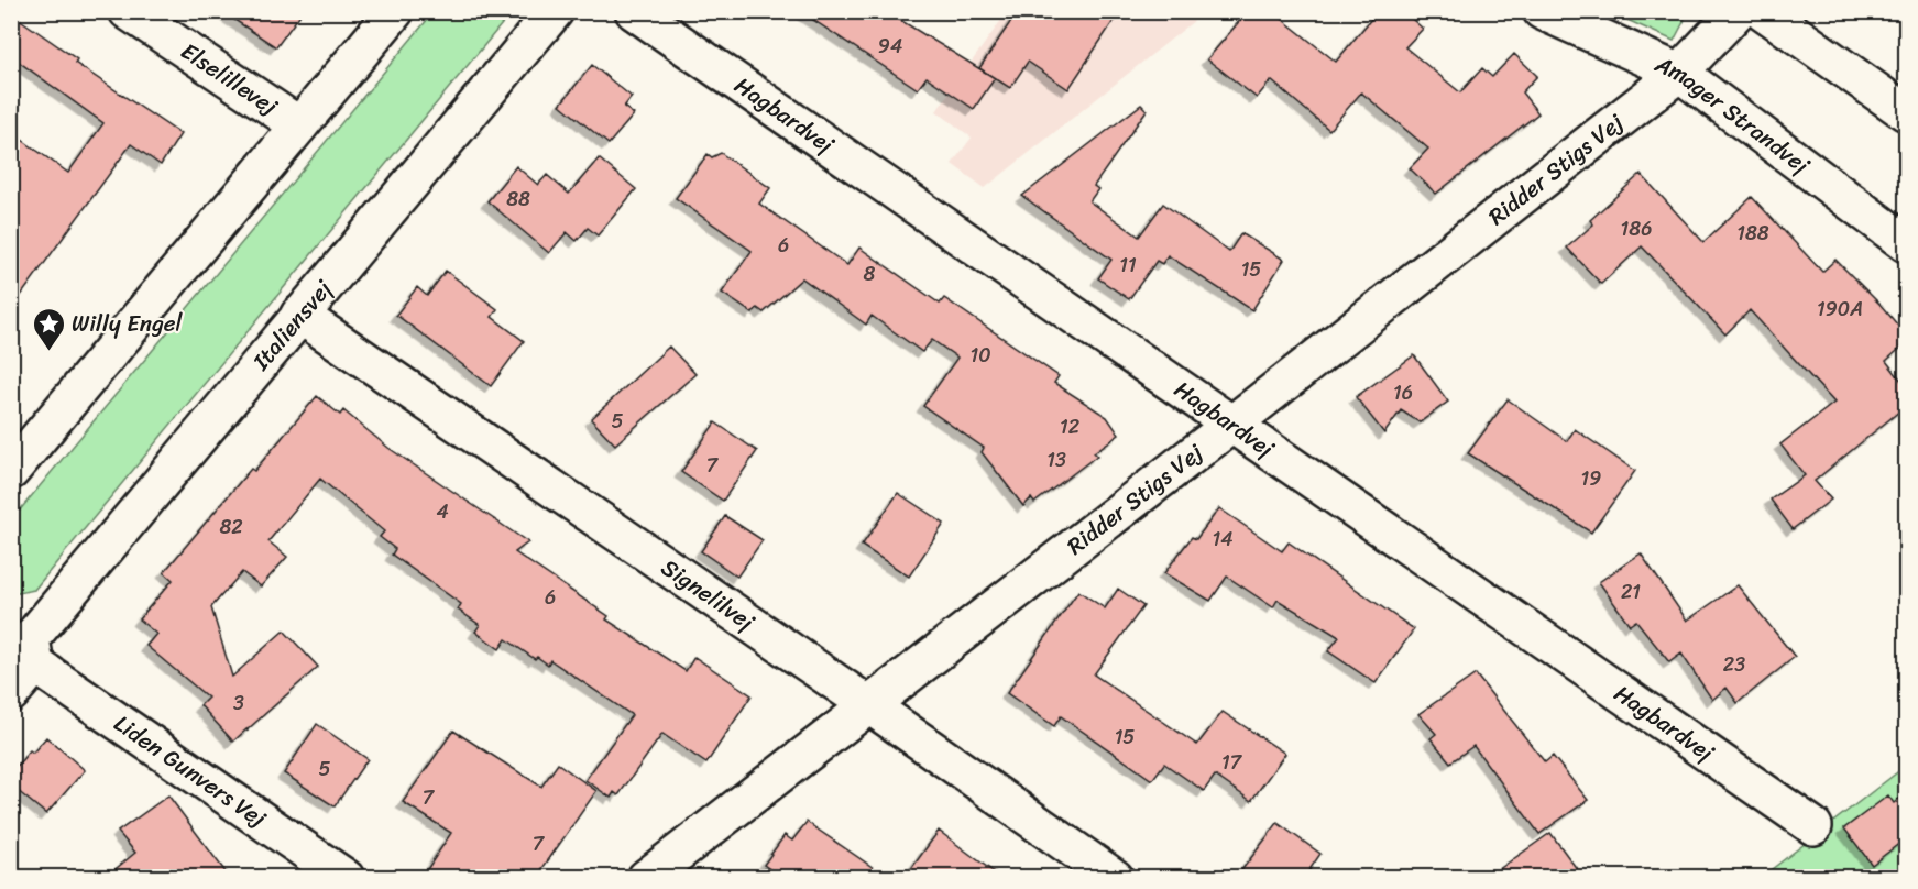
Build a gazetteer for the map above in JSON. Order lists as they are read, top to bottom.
{
  "streets": {
    "street": [
      "Elselillevej",
      "Hagbardvej",
      "Amager Strandvej",
      "Ridder Stigs Vej",
      "Italiensvej",
      "Signelilvej",
      "Liden Gunvers Vej"
    ]
  },
  "crossings": [
    ["Hagbardvej", "Ridder Stigs Vej"],
    ["Amager Strandvej", "Ridder Stigs Vej"],
    ["Ridder Stigs Vej", "Signelilvej"],
    ["Italiensvej", "Signelilvej"],
    ["Italiensvej", "Liden Gunvers Vej"]
  ],
  "places": {
    "place": ["Willy Engel"]
  },
  "house_numbers": [
    "94",
    "88",
    "186",
    "188",
    "6",
    "11",
    "15",
    "8",
    "190A",
    "10",
    "16",
    "5",
    "12",
    "13",
    "7",
    "19",
    "4",
    "82",
    "14",
    "21",
    "6",
    "23",
    "3",
    "15",
    "17",
    "5",
    "7",
    "7"
  ]
}
